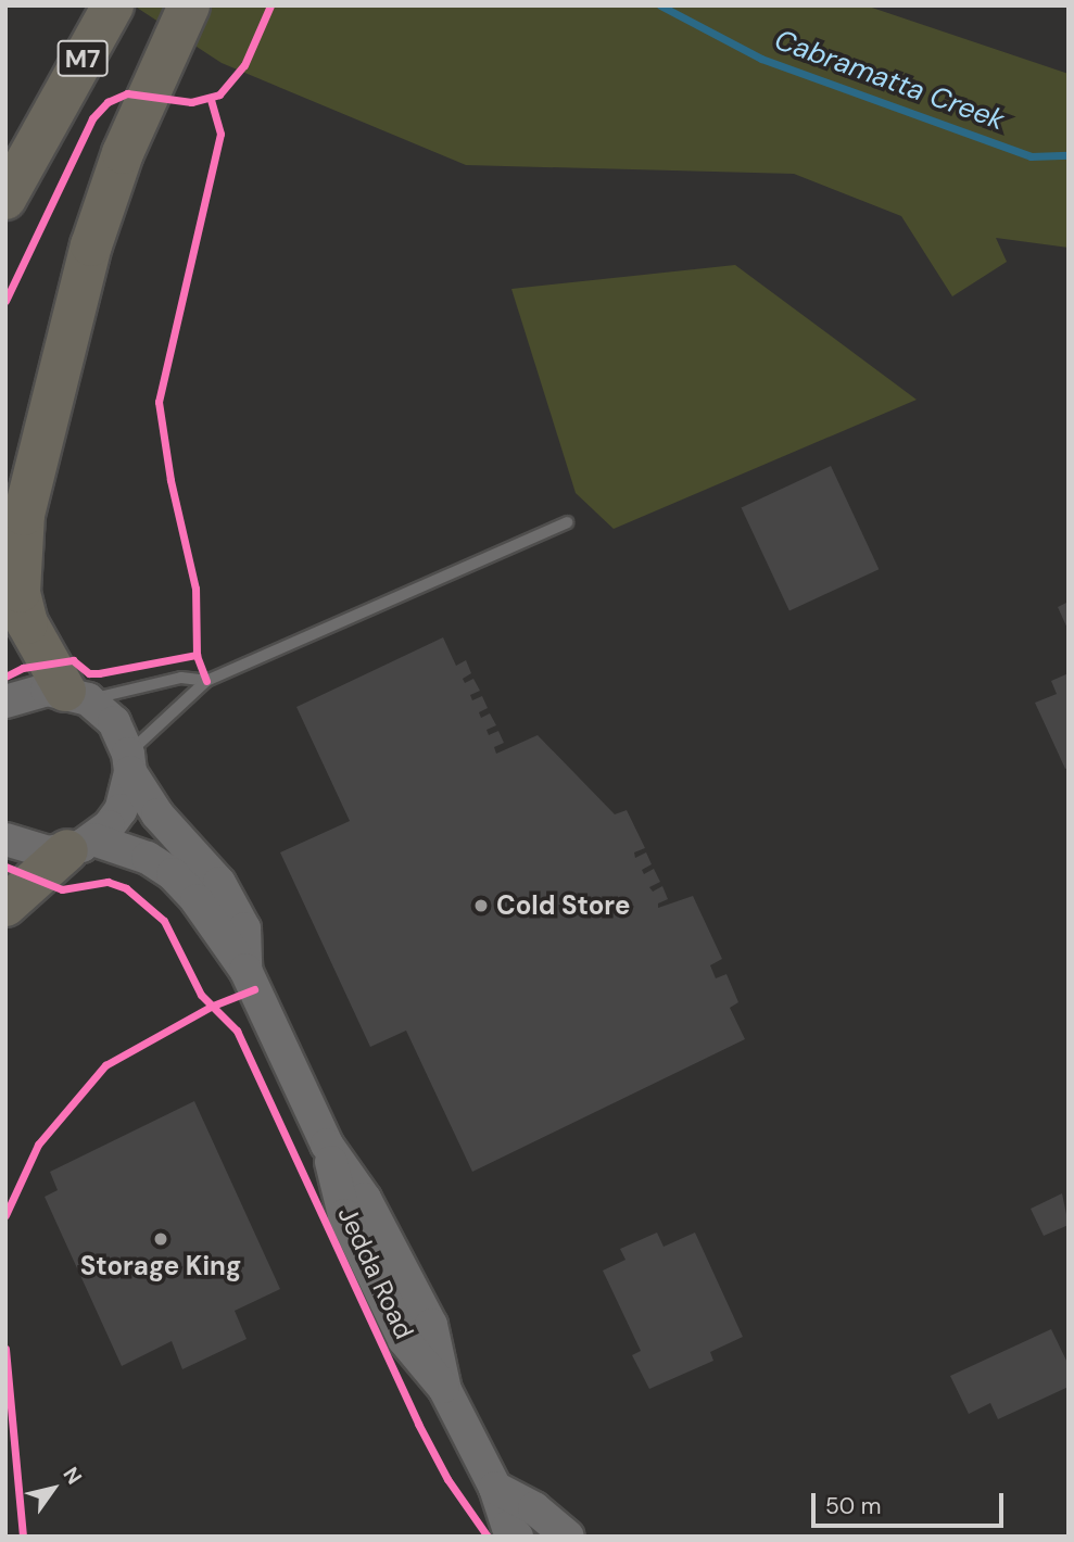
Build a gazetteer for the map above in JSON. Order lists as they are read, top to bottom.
{
  "streets": {
    "highway": ["M7"],
    "main road": ["Jedda Road"]
  },
  "water": ["Cabramatta Creek"],
  "places": ["Cold Store", "Storage King"],
  "scale_bar": "50 m",
  "north": "top right"
}
